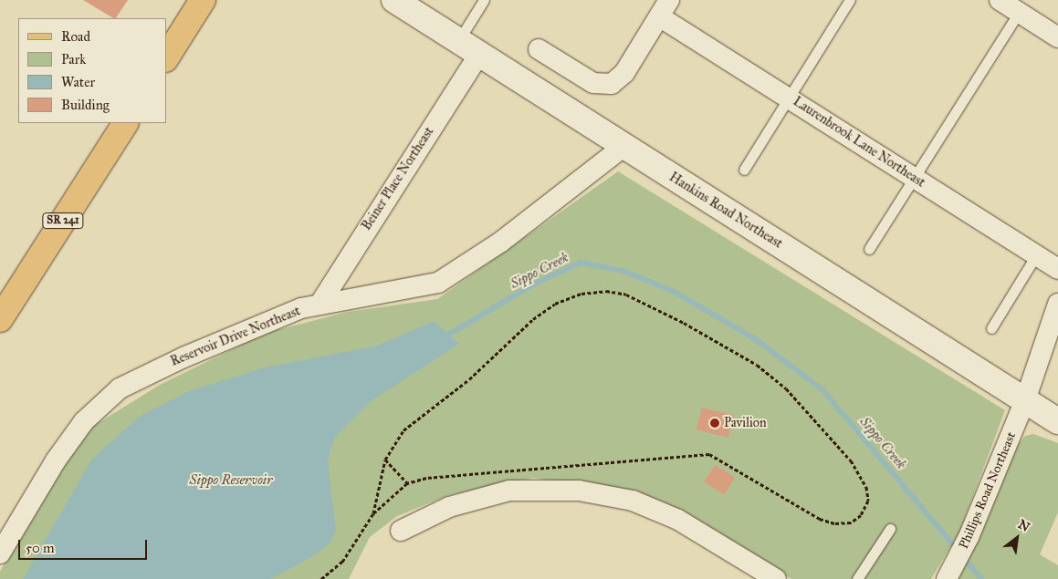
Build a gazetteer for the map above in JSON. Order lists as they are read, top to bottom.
{
  "streets": {
    "main road": ["SR 241"],
    "street": [
      "Laurenbrook Lane Northeast",
      "Beiner Place Northeast",
      "Hankins Road Northeast",
      "Reservoir Drive Northeast",
      "Phillips Road Northeast"
    ]
  },
  "crossings": [
    ["Beiner Place Northeast", "Hankins Road Northeast"],
    ["Beiner Place Northeast", "Reservoir Drive Northeast"],
    ["Hankins Road Northeast", "Reservoir Drive Northeast"],
    ["Hankins Road Northeast", "Phillips Road Northeast"]
  ],
  "water": ["Sippo Creek", "Sippo Reservoir"],
  "places": ["Pavilion"],
  "legend": [
    "Road",
    "Park",
    "Water",
    "Building"
  ],
  "scale_bar": "50 m",
  "north": "top right"
}
